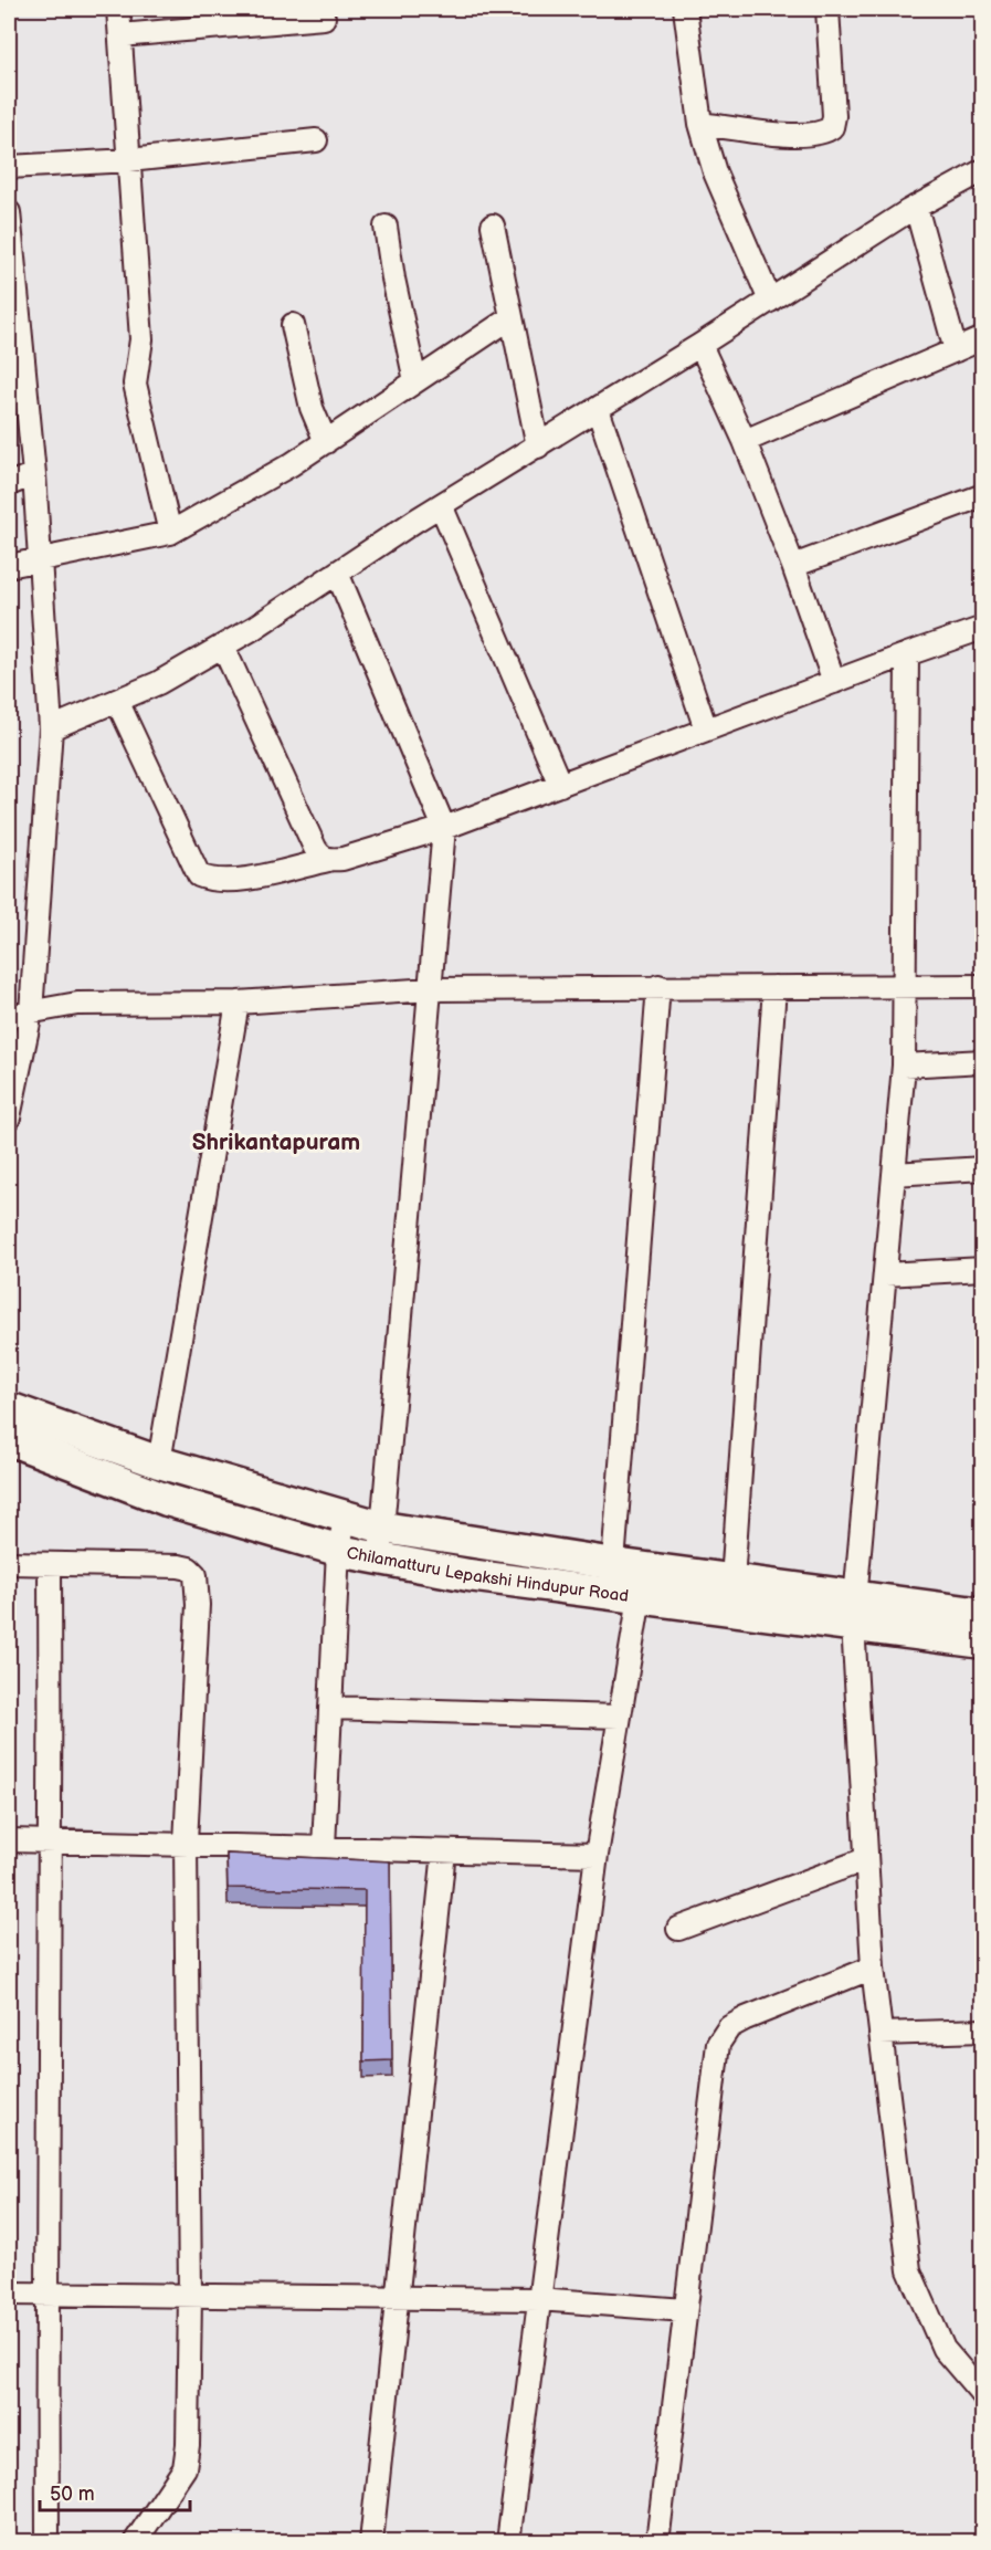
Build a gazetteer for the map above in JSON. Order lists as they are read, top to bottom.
{
  "streets": {
    "street": ["Chilamatturu Lepakshi Hindupur Road"]
  },
  "districts": ["Shrikantapuram"],
  "scale_bar": "50 m"
}
